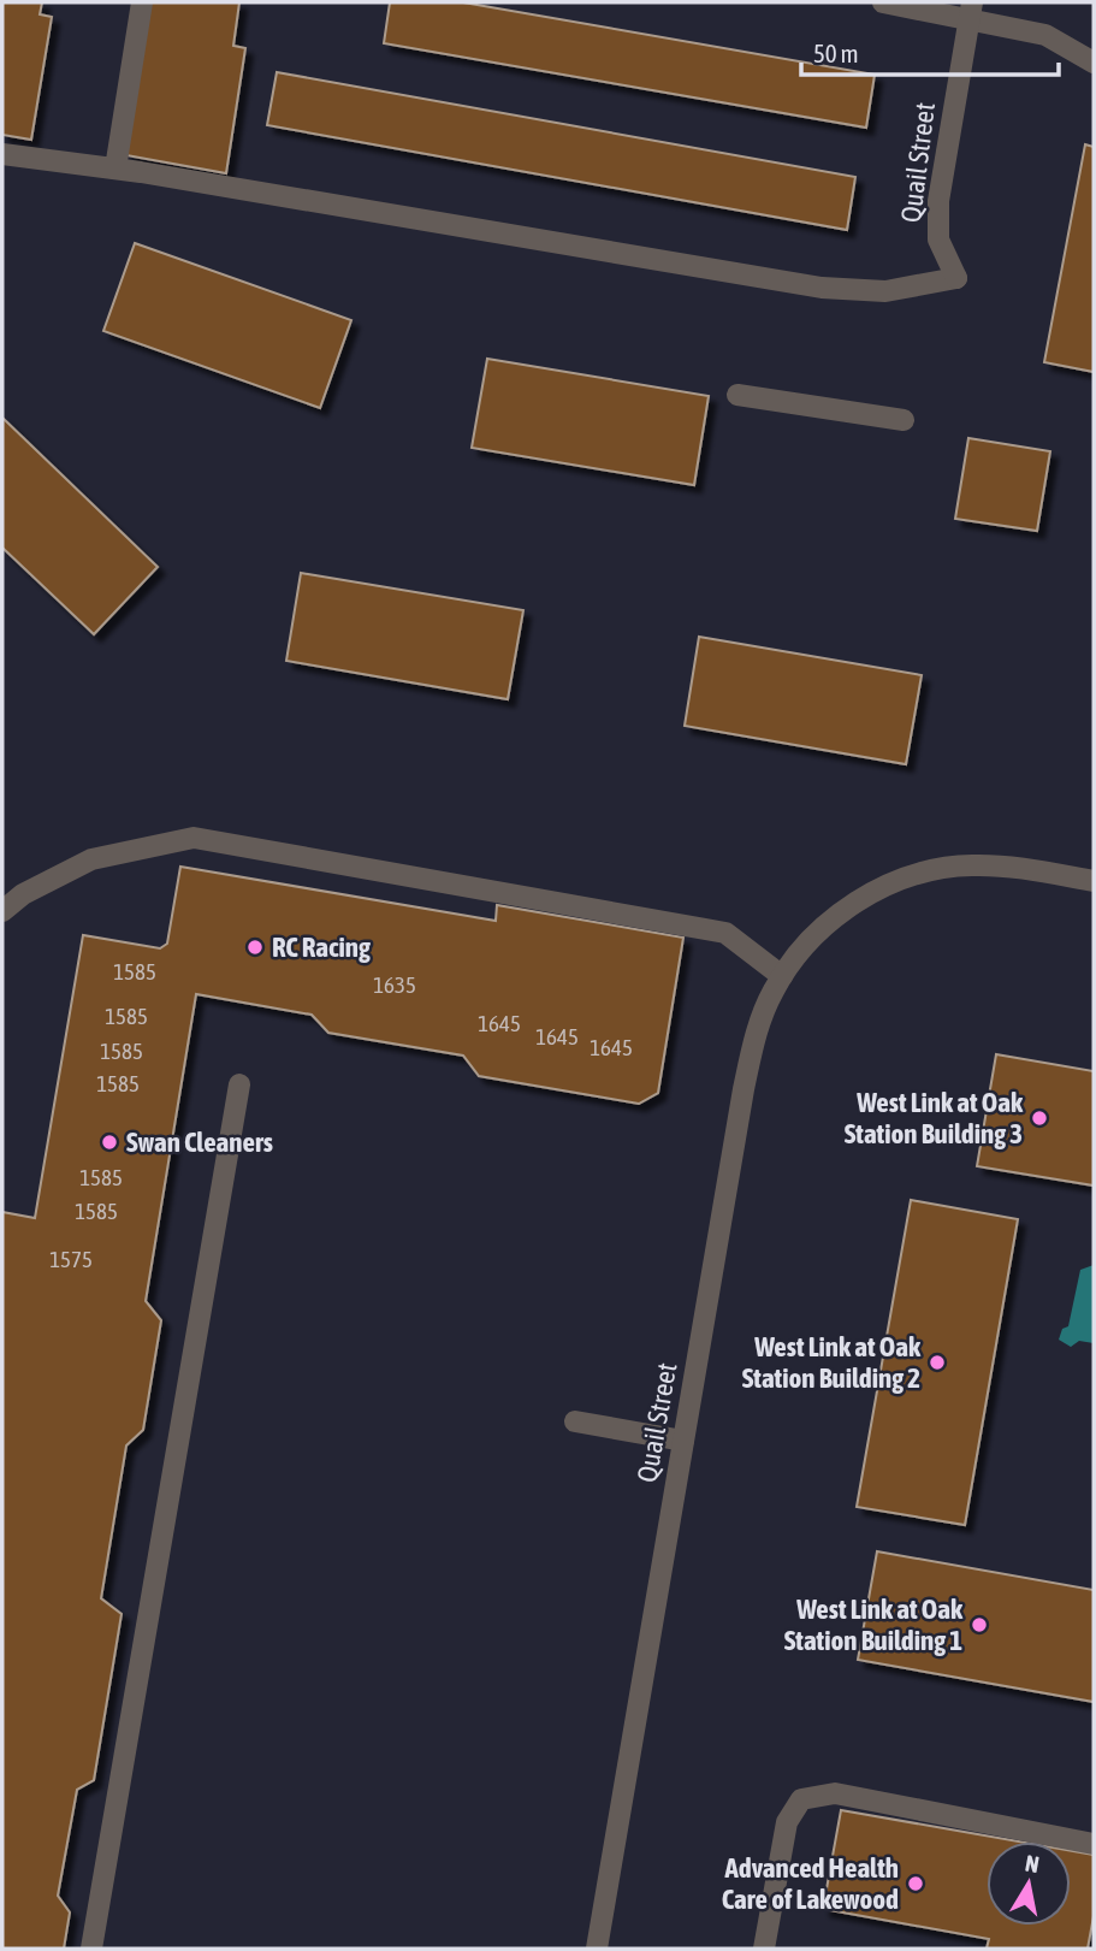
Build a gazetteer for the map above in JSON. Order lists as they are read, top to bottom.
{
  "streets": {
    "street": ["Quail Street"]
  },
  "places": [
    "RC Racing",
    "West Link at Oak Station Building 3",
    "Swan Cleaners",
    "West Link at Oak Station Building 2",
    "West Link at Oak Station Building 1",
    "Advanced Health Care of Lakewood"
  ],
  "house_numbers": [
    "1585",
    "1635",
    "1585",
    "1645",
    "1645",
    "1645",
    "1585",
    "1585",
    "1585",
    "1585",
    "1575"
  ],
  "scale_bar": "50 m",
  "north": "top"
}
